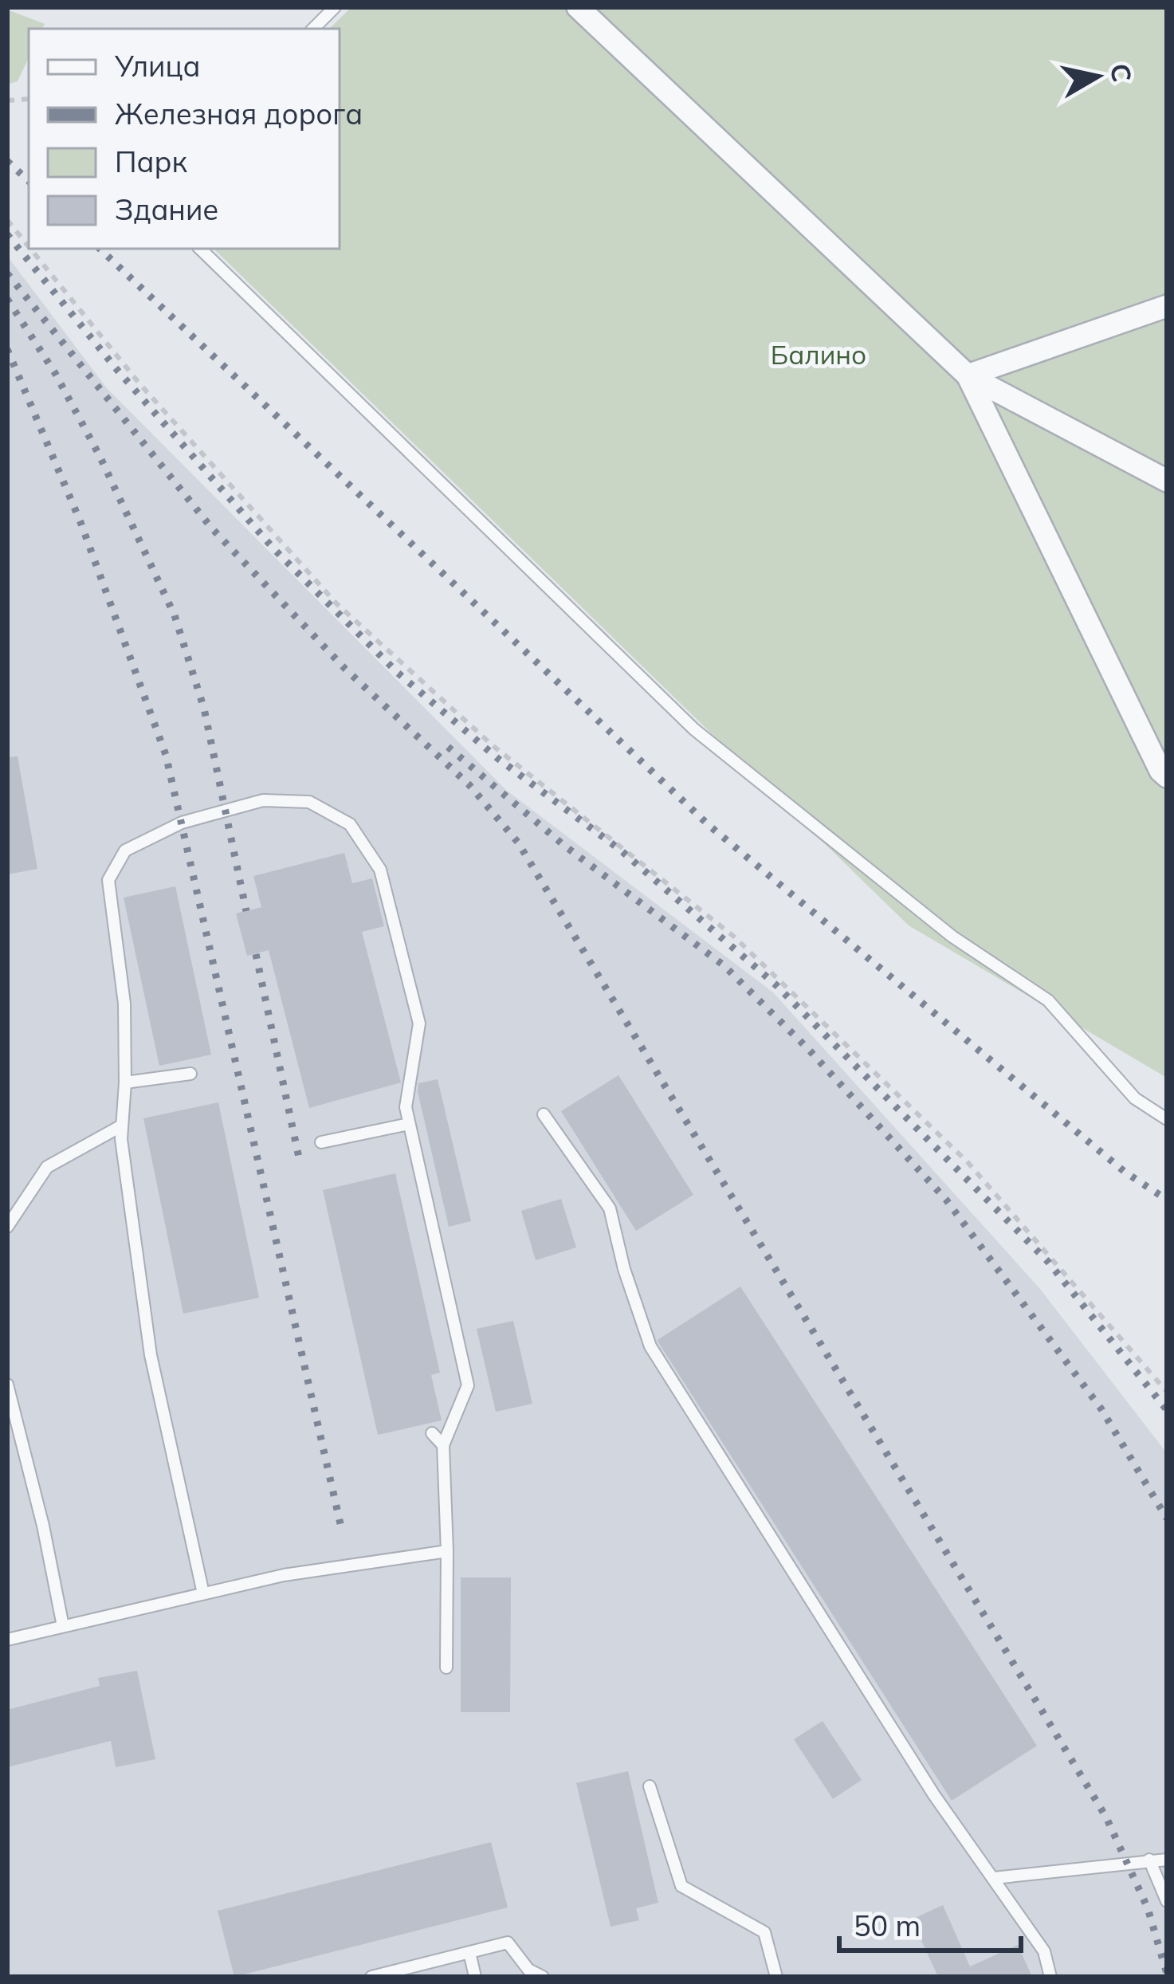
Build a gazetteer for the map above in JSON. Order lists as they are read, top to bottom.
{
  "parks": ["Балино"],
  "legend": [
    "Улица",
    "Железная дорога",
    "Парк",
    "Здание"
  ],
  "scale_bar": "50 m",
  "north": "right"
}
